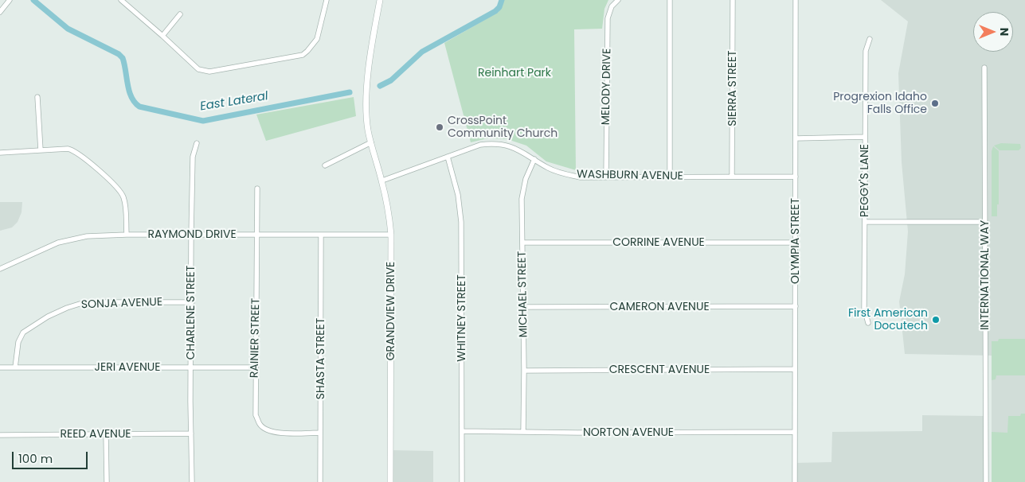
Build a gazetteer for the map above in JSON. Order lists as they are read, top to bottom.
{
  "streets": {
    "street": [
      "MELODY DRIVE",
      "SIERRA STREET",
      "WASHBURN AVENUE",
      "PEGGY'S LANE",
      "RAYMOND DRIVE",
      "OLYMPIA STREET",
      "CORRINE AVENUE",
      "INTERNATIONAL WAY",
      "MICHAEL STREET",
      "SONJA AVENUE",
      "CAMERON AVENUE",
      "GRANDVIEW DRIVE",
      "CHARLENE STREET",
      "WHITNEY STREET",
      "RAINIER STREET",
      "SHASTA STREET",
      "JERI AVENUE",
      "CRESCENT AVENUE",
      "NORTON AVENUE",
      "REED AVENUE"
    ]
  },
  "crossings": [
    ["MELODY DRIVE", "WASHBURN AVENUE"],
    ["SIERRA STREET", "WASHBURN AVENUE"],
    ["WASHBURN AVENUE", "OLYMPIA STREET"],
    ["WASHBURN AVENUE", "MICHAEL STREET"],
    ["WASHBURN AVENUE", "GRANDVIEW DRIVE"],
    ["WASHBURN AVENUE", "WHITNEY STREET"],
    ["RAYMOND DRIVE", "GRANDVIEW DRIVE"],
    ["RAYMOND DRIVE", "CHARLENE STREET"],
    ["RAYMOND DRIVE", "RAINIER STREET"],
    ["RAYMOND DRIVE", "SHASTA STREET"],
    ["OLYMPIA STREET", "CORRINE AVENUE"],
    ["OLYMPIA STREET", "CAMERON AVENUE"],
    ["OLYMPIA STREET", "CRESCENT AVENUE"],
    ["OLYMPIA STREET", "NORTON AVENUE"],
    ["CORRINE AVENUE", "MICHAEL STREET"],
    ["MICHAEL STREET", "CAMERON AVENUE"],
    ["MICHAEL STREET", "CRESCENT AVENUE"],
    ["MICHAEL STREET", "NORTON AVENUE"],
    ["SONJA AVENUE", "CHARLENE STREET"],
    ["SONJA AVENUE", "JERI AVENUE"],
    ["CHARLENE STREET", "JERI AVENUE"],
    ["CHARLENE STREET", "REED AVENUE"],
    ["WHITNEY STREET", "NORTON AVENUE"],
    ["RAINIER STREET", "SHASTA STREET"],
    ["RAINIER STREET", "JERI AVENUE"]
  ],
  "water": ["East Lateral"],
  "parks": ["Reinhart Park"],
  "places": ["Progrexion Idaho Falls Office", "CrossPoint Community Church", "First American Docutech"],
  "scale_bar": "100 m",
  "north": "right"
}
